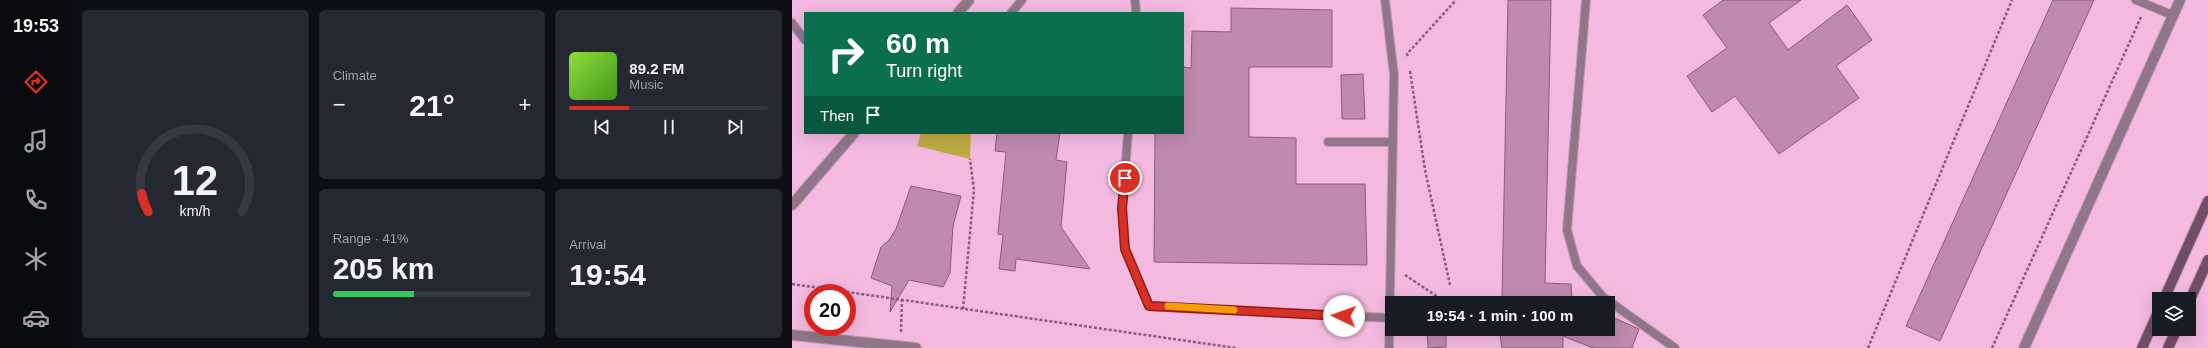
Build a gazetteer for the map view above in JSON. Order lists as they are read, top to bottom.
{
  "page": {
    "tabs": "19:53",
    "tile": [
      "Climate",
      ["Range · 41%", "205 km"],
      ["Arrival", "19:54"]
    ],
    "turn": ["60 m", "Turn right"],
    "song": ["89.2 FM", "Music"],
    "heat": ["−", "21°", "+"],
    "then": "Then",
    "limit": "20",
    "trip": "19:54 · 1 min · 100 m",
    "gauge": ["12", "km/h"]
  }
}
